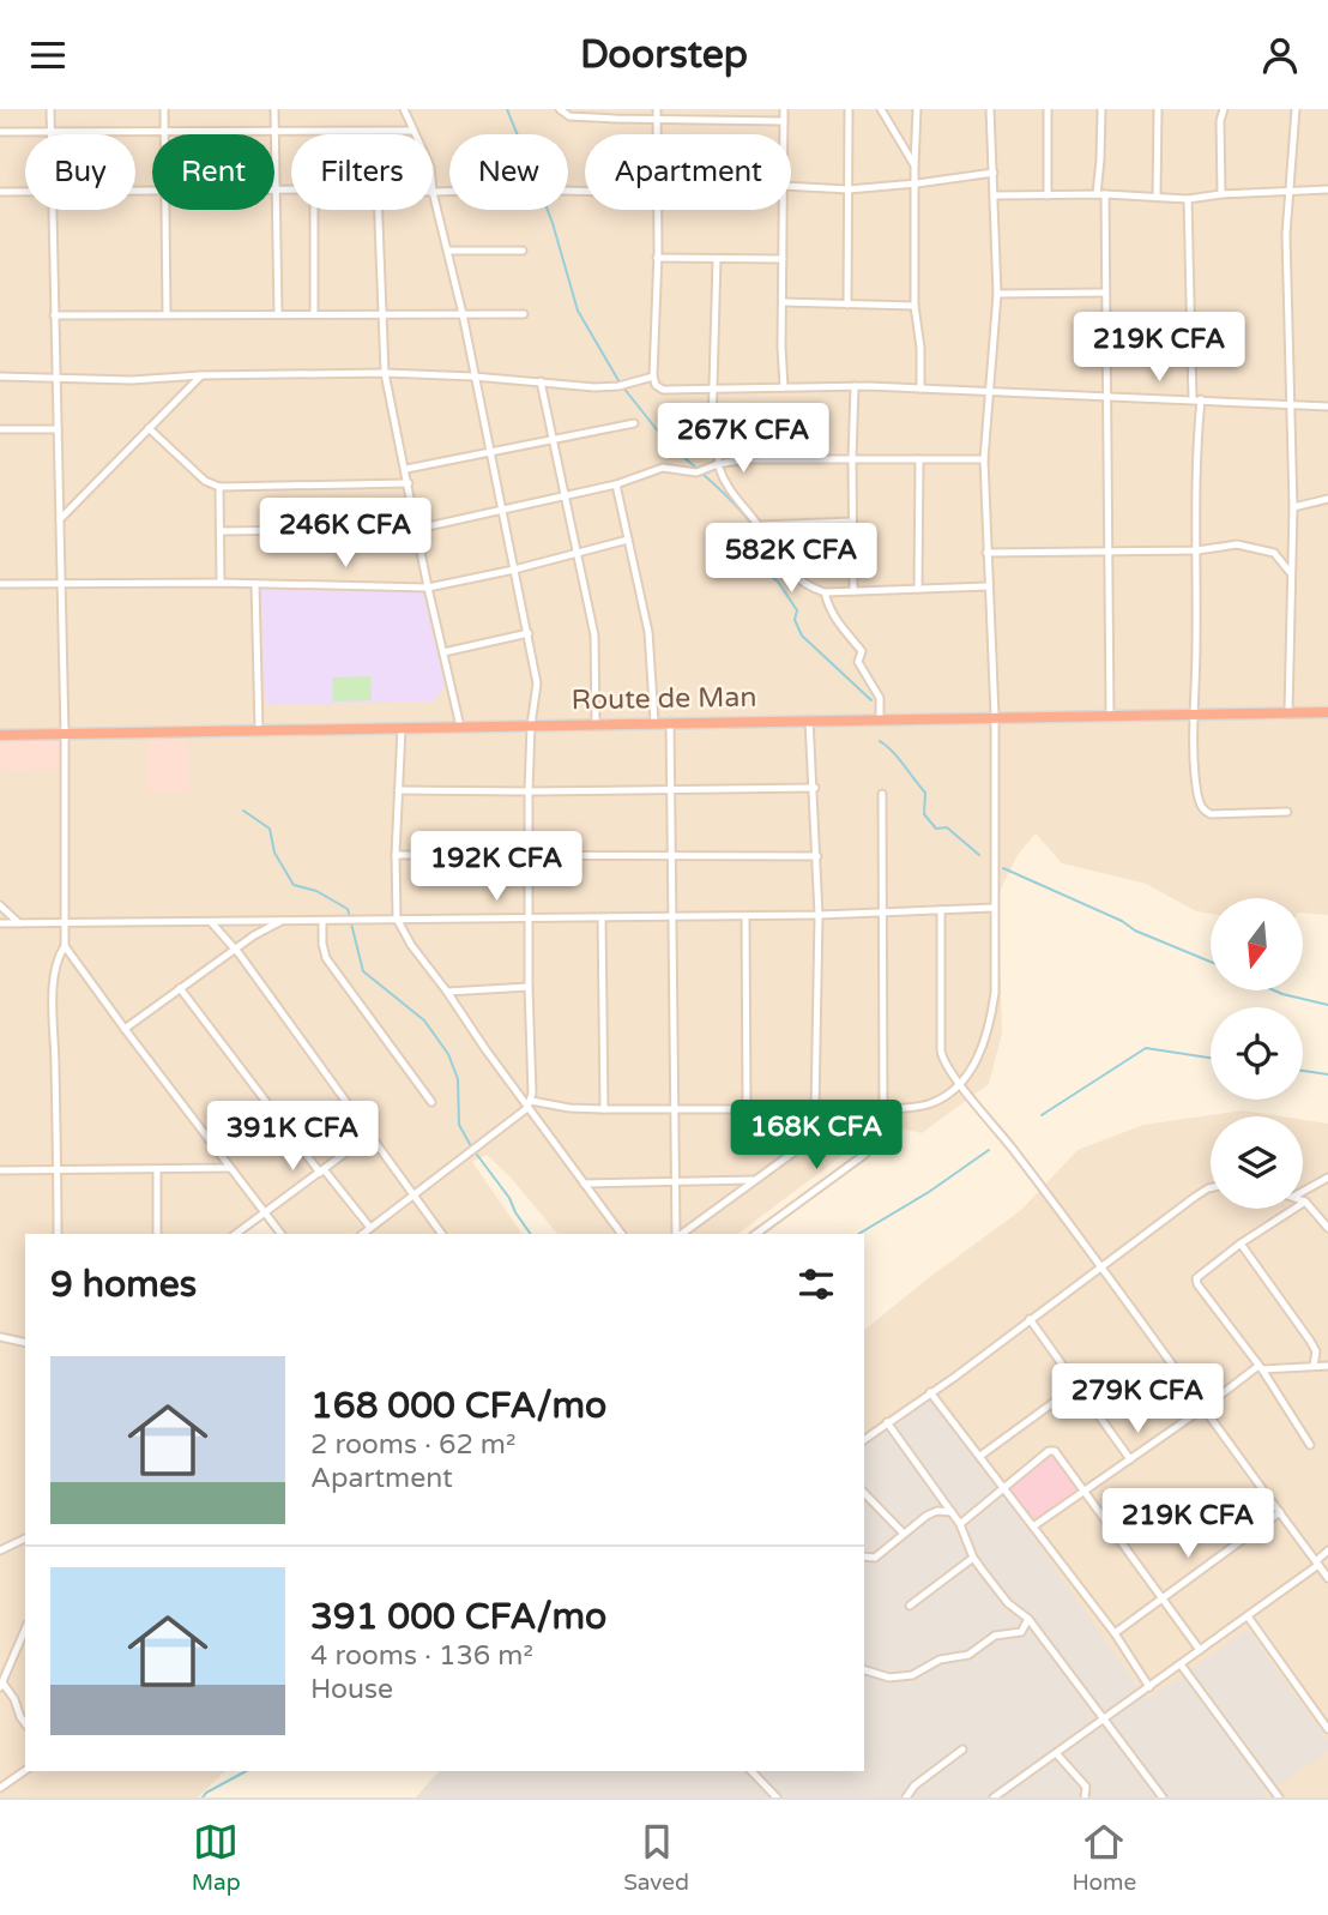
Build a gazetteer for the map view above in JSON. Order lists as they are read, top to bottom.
{
  "streets": {
    "highway": ["Route de Man"]
  },
  "north": "bottom",
  "page": {
    "header": "Doorstep",
    "chip": [
      "Buy",
      "Rent",
      "Filters",
      "New",
      "Apartment"
    ],
    "price": [
      "219K CFA",
      "267K CFA",
      "246K CFA",
      "582K CFA",
      "192K CFA",
      "168K CFA",
      "391K CFA",
      "279K CFA",
      "219K CFA"
    ],
    "heading": "9 homes",
    "list": [
      {
        "name": "168 000 CFA/mo",
        "note": "2 rooms · 62 m² · Apartment"
      },
      {
        "name": "391 000 CFA/mo",
        "note": "4 rooms · 136 m² · House"
      }
    ],
    "tabs": ["Map", "Saved", "Home"]
  }
}
